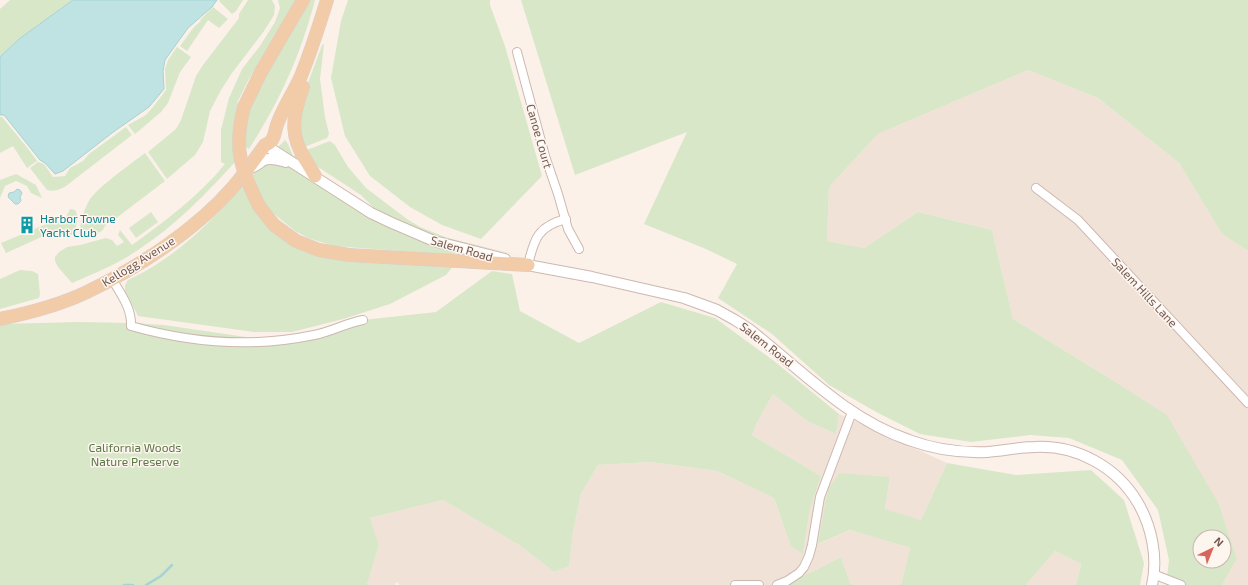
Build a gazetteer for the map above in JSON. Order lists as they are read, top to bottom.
{
  "streets": {
    "main road": ["Kellogg Avenue"],
    "street": ["Canoe Court", "Salem Road", "Salem Hills Lane"]
  },
  "crossings": [
    ["Salem Road", "Kellogg Avenue"]
  ],
  "parks": ["California Woods Nature Preserve"],
  "places": {
    "building": ["Harbor Towne Yacht Club"]
  },
  "north": "top right"
}
